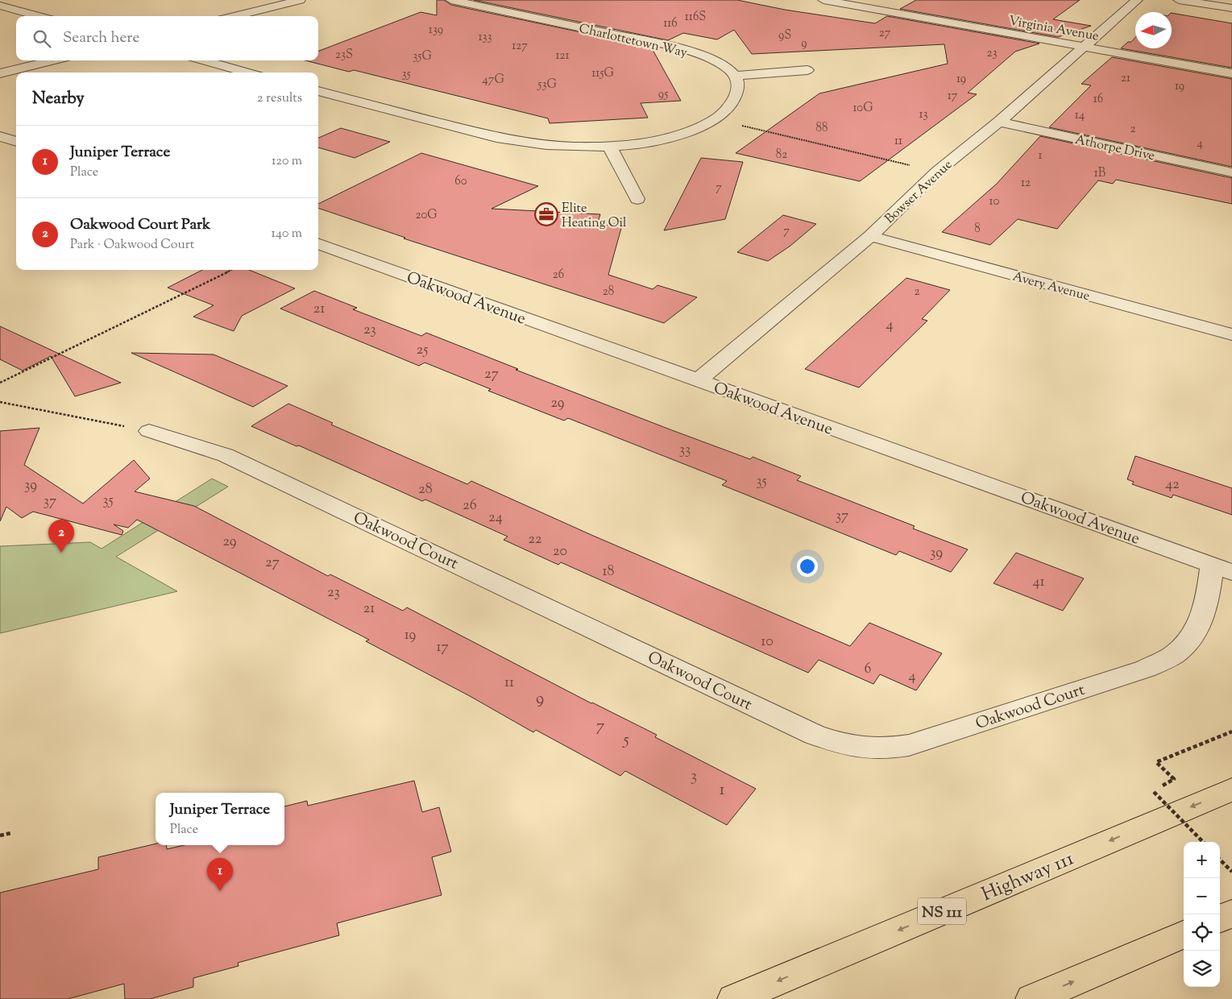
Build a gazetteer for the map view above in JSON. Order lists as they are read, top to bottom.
{
  "streets": {
    "highway": ["Highway 111", "NS 111"],
    "street": [
      "Virginia Avenue",
      "Charlottetown Way",
      "Athorpe Drive",
      "Bowser Avenue",
      "Avery Avenue",
      "Oakwood Avenue",
      "Oakwood Court"
    ]
  },
  "crossings": [
    ["Virginia Avenue", "Bowser Avenue"],
    ["Athorpe Drive", "Bowser Avenue"],
    ["Bowser Avenue", "Avery Avenue"],
    ["Bowser Avenue", "Oakwood Avenue"],
    ["Oakwood Avenue", "Oakwood Court"]
  ],
  "places": {
    "office": ["Elite Heating Oil"]
  },
  "house_numbers": [
    "116S",
    "116",
    "139",
    "27",
    "9S",
    "133",
    "9",
    "127",
    "23",
    "23S",
    "121",
    "35G",
    "115G",
    "35",
    "21",
    "19",
    "47G",
    "53G",
    "19",
    "95",
    "17",
    "16",
    "10G",
    "13",
    "14",
    "88",
    "2",
    "11",
    "4",
    "82",
    "1",
    "1B",
    "60",
    "12",
    "7",
    "10",
    "20G",
    "8",
    "7",
    "26",
    "28",
    "2",
    "21",
    "4",
    "23",
    "25",
    "27",
    "29",
    "33",
    "35",
    "42",
    "39",
    "28",
    "35",
    "37",
    "26",
    "37",
    "24",
    "22",
    "29",
    "20",
    "39",
    "27",
    "18",
    "41",
    "23",
    "21",
    "19",
    "10",
    "17",
    "6",
    "4",
    "11",
    "9",
    "7",
    "5",
    "3",
    "1"
  ],
  "north": "left",
  "page": {
    "search": "Search here",
    "heading": ["Nearby", "2 results"],
    "list": [
      {
        "mark": "1",
        "name": "Juniper Terrace",
        "note": "Place",
        "value": "120 m"
      },
      {
        "mark": "2",
        "name": "Oakwood Court Park",
        "note": "Park · Oakwood Court",
        "value": "140 m"
      }
    ],
    "pins": ["2", "1"],
    "popup": ["Juniper Terrace", "Place"],
    "map_buttons": ["+", "−"]
  }
}
